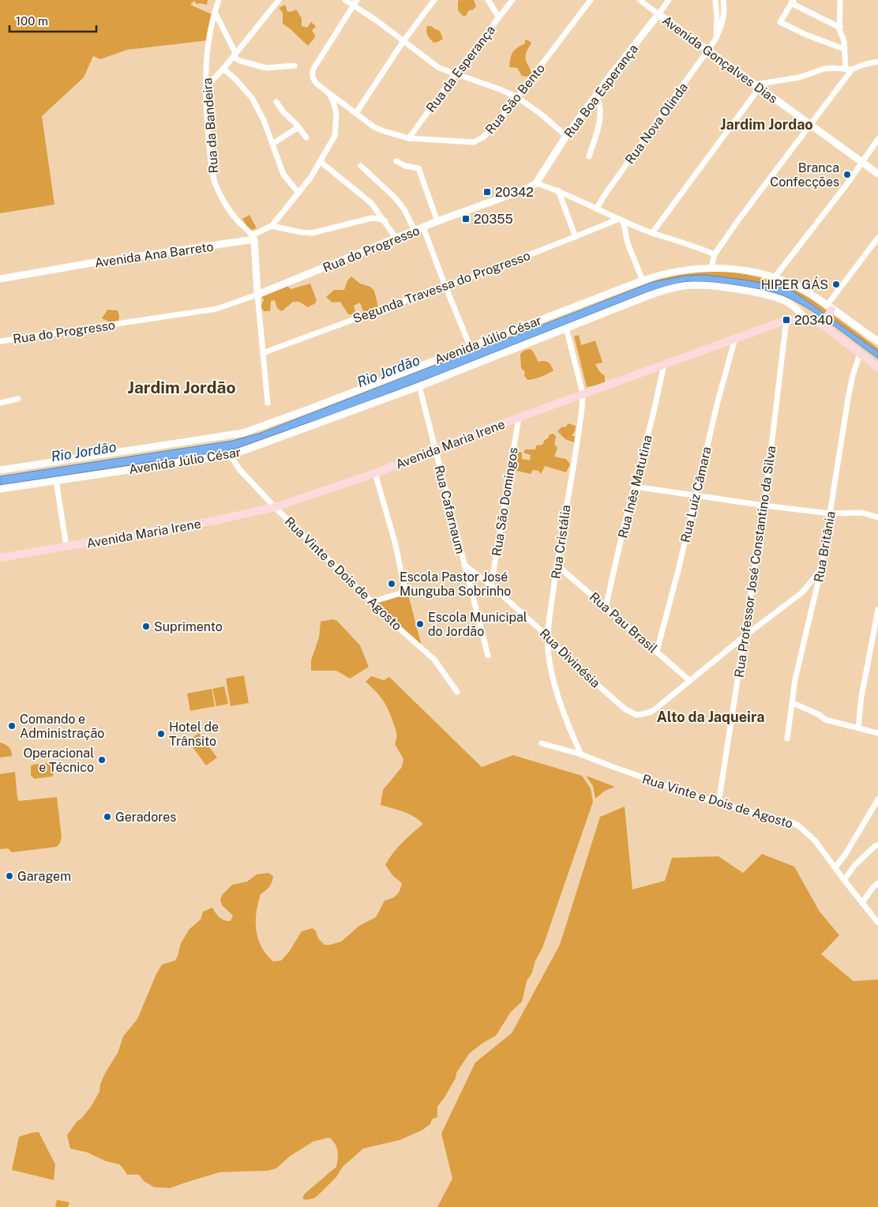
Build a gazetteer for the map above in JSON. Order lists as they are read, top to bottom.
{
  "streets": {
    "main road": ["Avenida Maria Irene"],
    "street": [
      "Avenida Gonçalves Dias",
      "Rua da Esperança",
      "Rua Boa Esperança",
      "Rua São Bento",
      "Rua Nova Olinda",
      "Rua da Bandeira",
      "Rua do Progresso",
      "Avenida Ana Barreto",
      "Segunda Travessa do Progresso",
      "Avenida Júlio César",
      "Rua Inês Matutina",
      "Rua Luiz Câmara",
      "Rua São Domingos",
      "Rua Cafarnaum",
      "Rua Cristália",
      "Rua Britânia",
      "Rua Professor José Constantino da Silva",
      "Rua Vinte e Dois de Agosto",
      "Rua Pau Brasil",
      "Rua Divinésia"
    ]
  },
  "crossings": [
    ["Avenida Gonçalves Dias", "Rua Boa Esperança"],
    ["Avenida Gonçalves Dias", "Rua Nova Olinda"],
    ["Rua da Esperança", "Rua São Bento"],
    ["Rua Boa Esperança", "Rua do Progresso"],
    ["Rua da Bandeira", "Avenida Ana Barreto"],
    ["Avenida Júlio César", "Avenida Maria Irene"],
    ["Avenida Júlio César", "Rua Cafarnaum"],
    ["Avenida Júlio César", "Rua Cristália"],
    ["Avenida Júlio César", "Rua Vinte e Dois de Agosto"],
    ["Avenida Maria Irene", "Rua Inês Matutina"],
    ["Avenida Maria Irene", "Rua Luiz Câmara"],
    ["Avenida Maria Irene", "Rua São Domingos"],
    ["Avenida Maria Irene", "Rua Cafarnaum"],
    ["Avenida Maria Irene", "Rua Cristália"],
    ["Avenida Maria Irene", "Rua Britânia"],
    ["Avenida Maria Irene", "Rua Professor José Constantino da Silva"],
    ["Avenida Maria Irene", "Rua Vinte e Dois de Agosto"],
    ["Rua Inês Matutina", "Rua Pau Brasil"],
    ["Rua Luiz Câmara", "Rua Pau Brasil"],
    ["Rua São Domingos", "Rua Divinésia"],
    ["Rua Cafarnaum", "Rua Divinésia"],
    ["Rua Cristália", "Rua Vinte e Dois de Agosto"],
    ["Rua Cristália", "Rua Pau Brasil"],
    ["Rua Cristália", "Rua Divinésia"],
    ["Rua Professor José Constantino da Silva", "Rua Vinte e Dois de Agosto"],
    ["Rua Pau Brasil", "Rua Divinésia"]
  ],
  "districts": ["Jardim Jordao", "Jardim Jordão", "Alto da Jaqueira"],
  "water": ["Rio Jordão"],
  "places": {
    "other": [
      "Branca Confecções",
      "HIPER GÁS",
      "Escola Pastor José Munguba Sobrinho",
      "Escola Municipal do Jordão",
      "Suprimento",
      "Comando e Administração",
      "Hotel de Trânsito",
      "Operacional e Técnico",
      "Geradores",
      "Garagem"
    ],
    "transit": ["20342", "20355", "20340"]
  },
  "scale_bar": "100 m"
}
